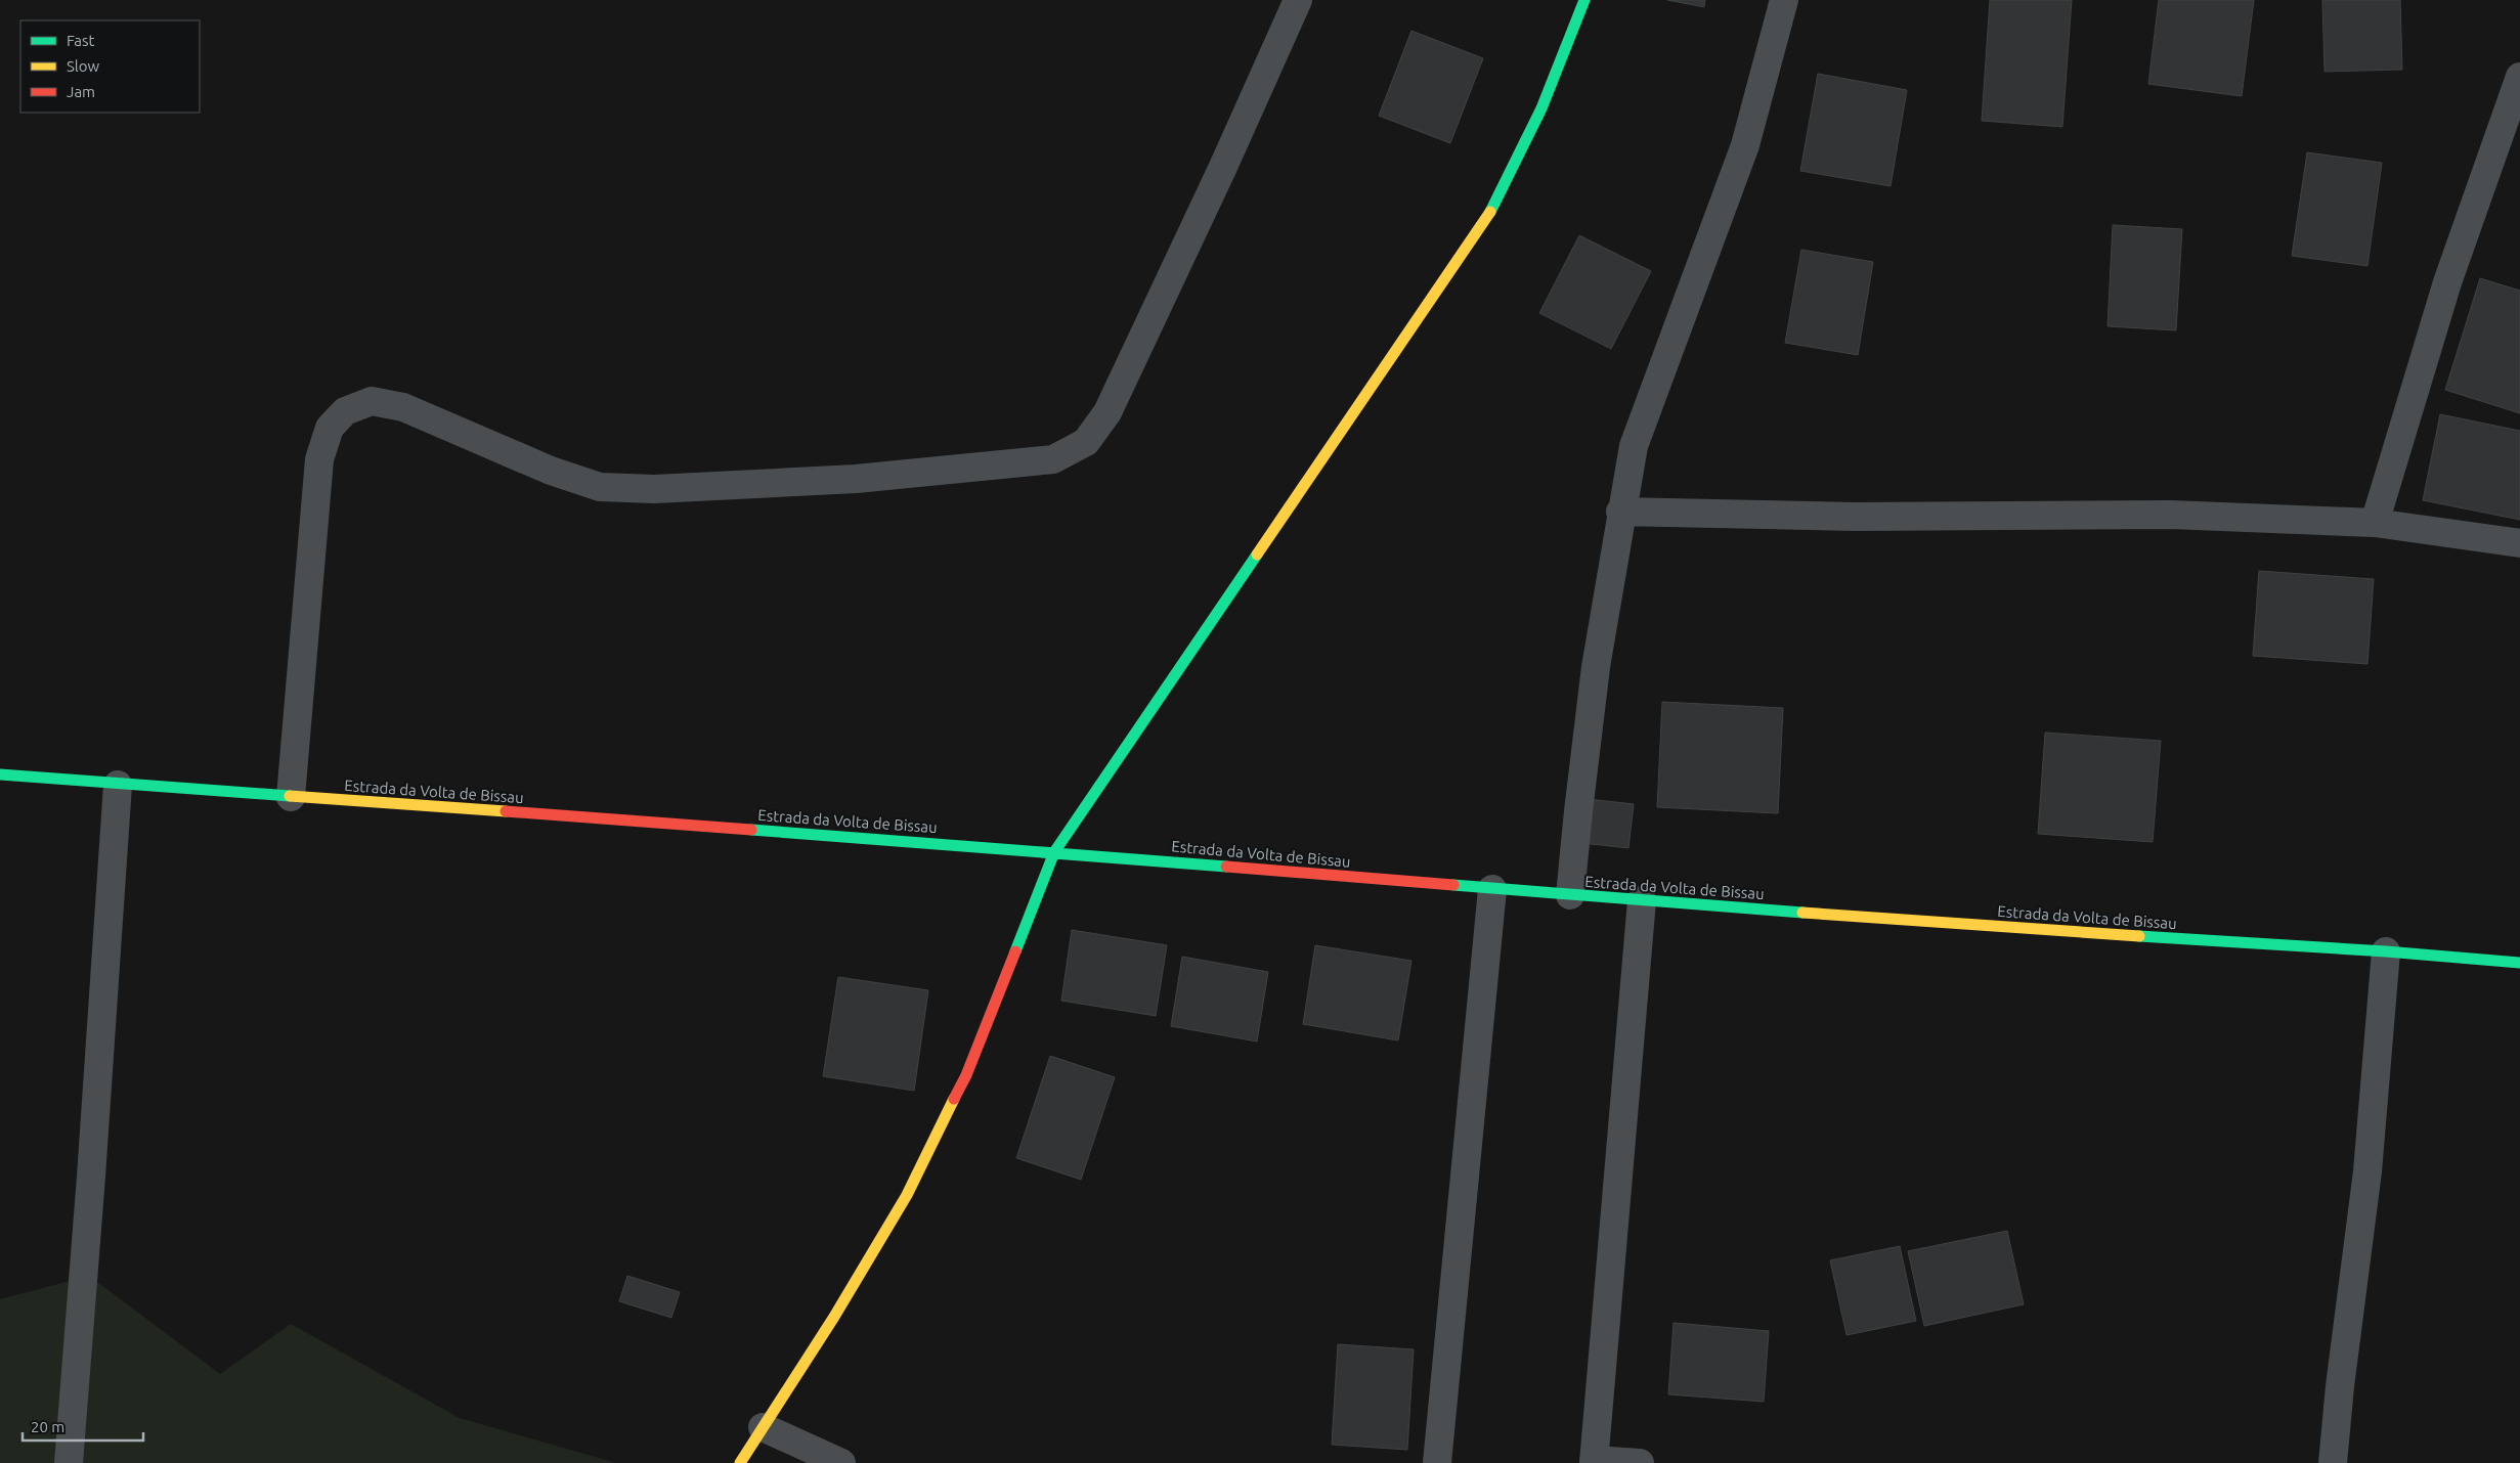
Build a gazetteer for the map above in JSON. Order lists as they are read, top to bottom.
{
  "streets": {
    "main road": ["Estrada da Volta de Bissau"]
  },
  "legend": ["Fast", "Slow", "Jam"],
  "scale_bar": "20 m"
}
